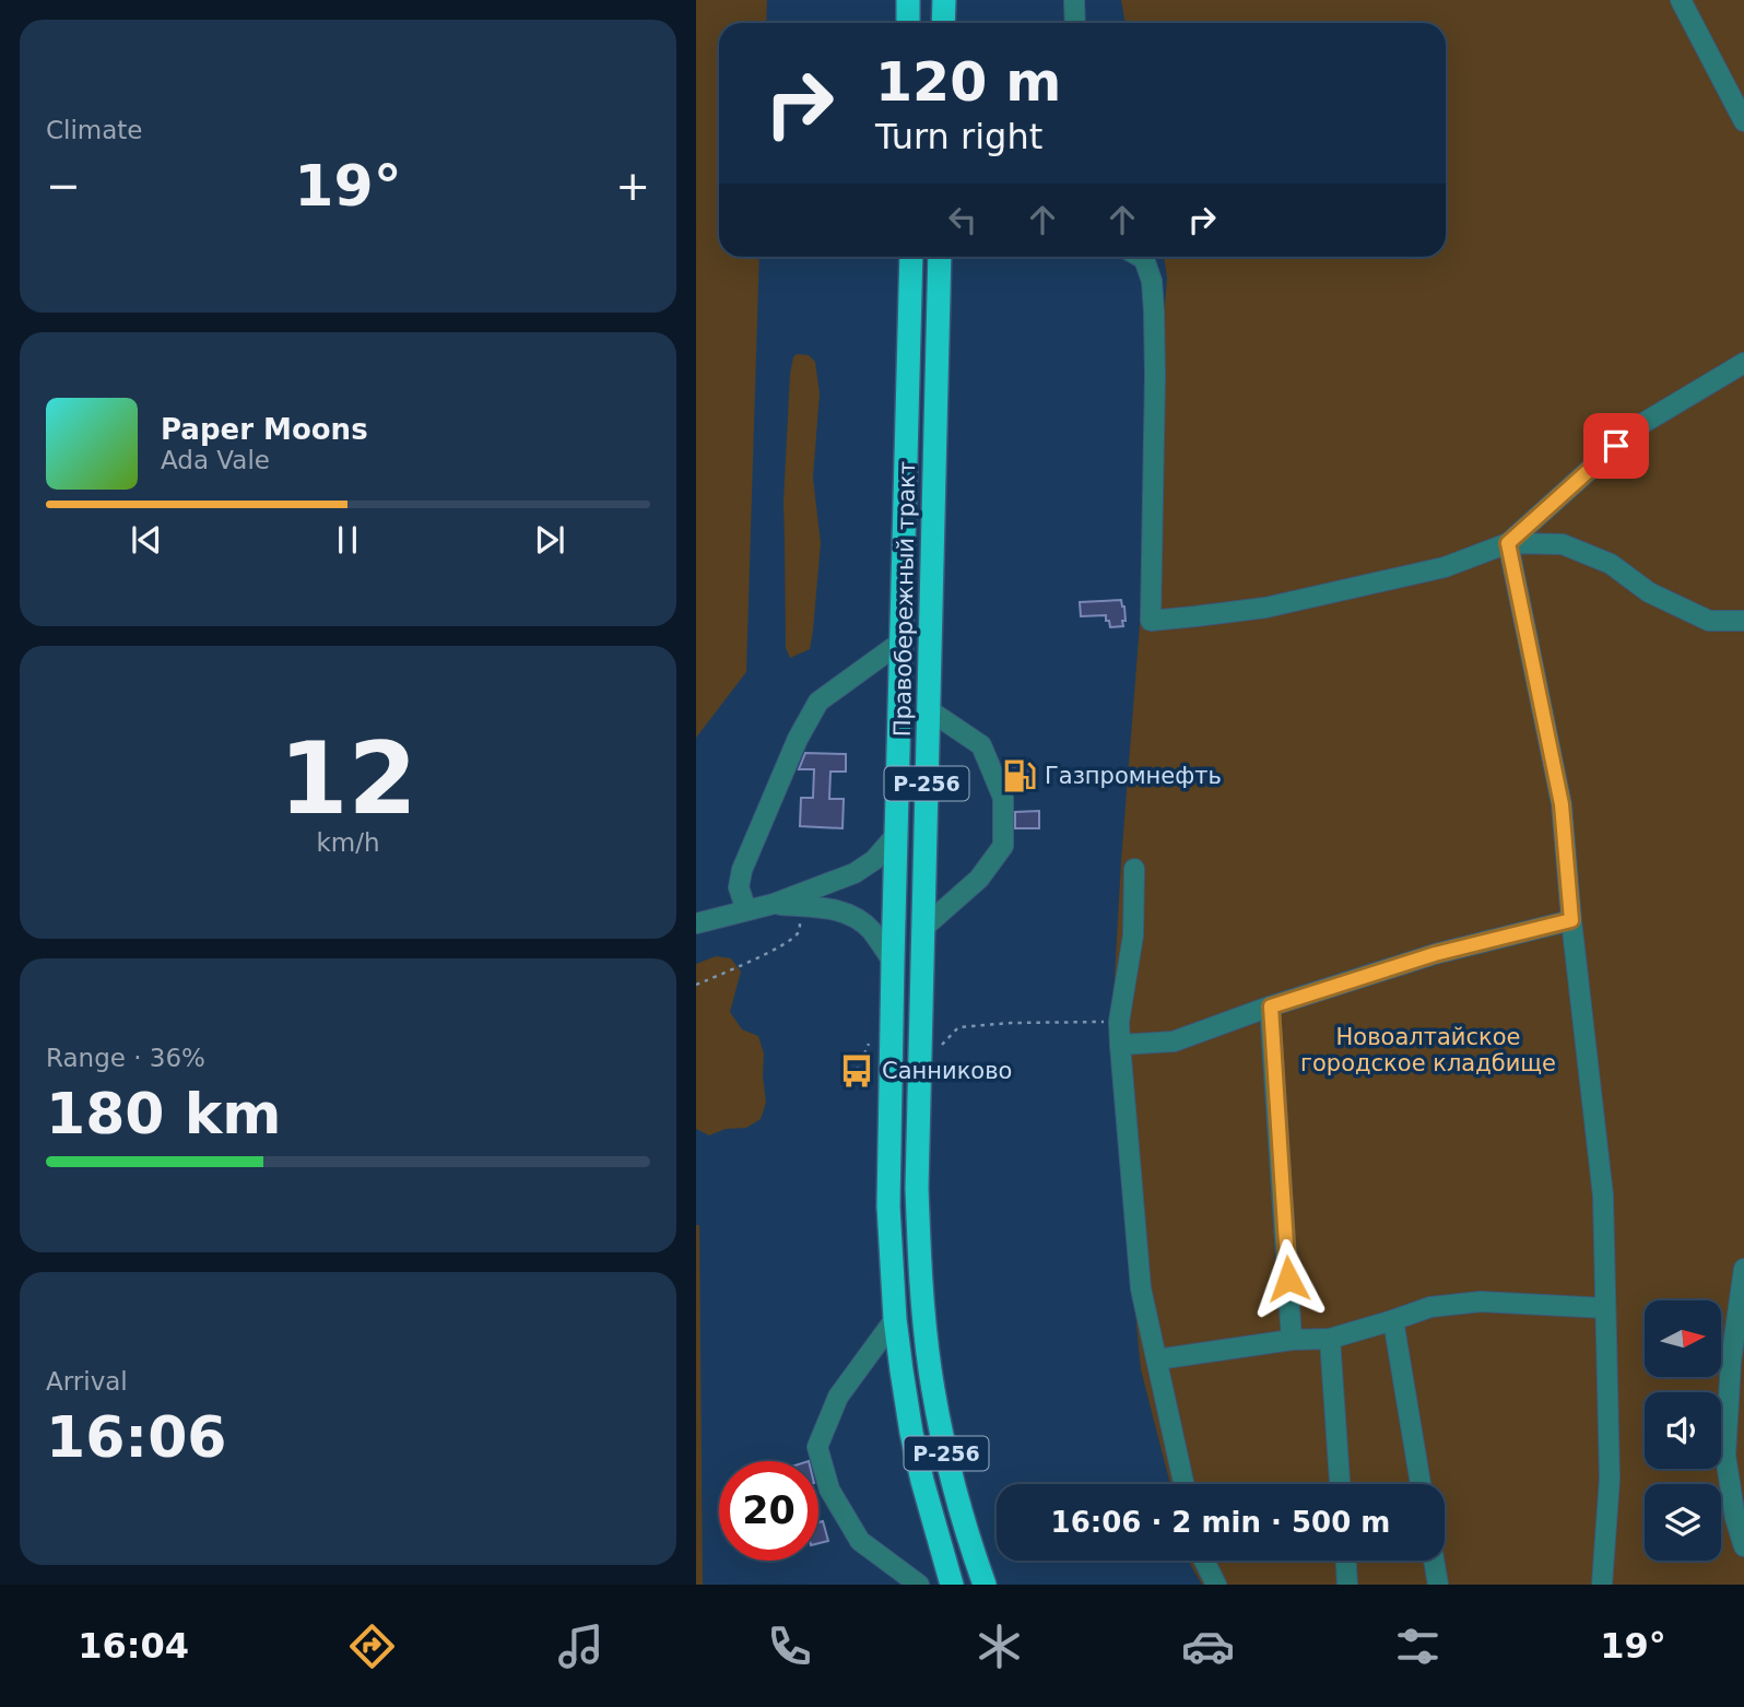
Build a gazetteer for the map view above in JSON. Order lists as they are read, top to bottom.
{
  "streets": {
    "highway": ["Правобережный тракт", "Р-256"]
  },
  "parks": ["Новоалтайское городское кладбище"],
  "places": {
    "fuel station": ["Газпромнефть"],
    "bus stop": ["Санниково"]
  },
  "north": "right",
  "page": {
    "tile": [
      "Climate",
      ["12", "km/h"],
      ["Range · 36%", "180 km"],
      ["Arrival", "16:06"]
    ],
    "turn": ["120 m", "Turn right"],
    "heat": ["−", "19°", "+"],
    "song": ["Paper Moons", "Ada Vale"],
    "limit": "20",
    "trip": "16:06 · 2 min · 500 m",
    "tabs": ["16:04", "19°"]
  }
}
